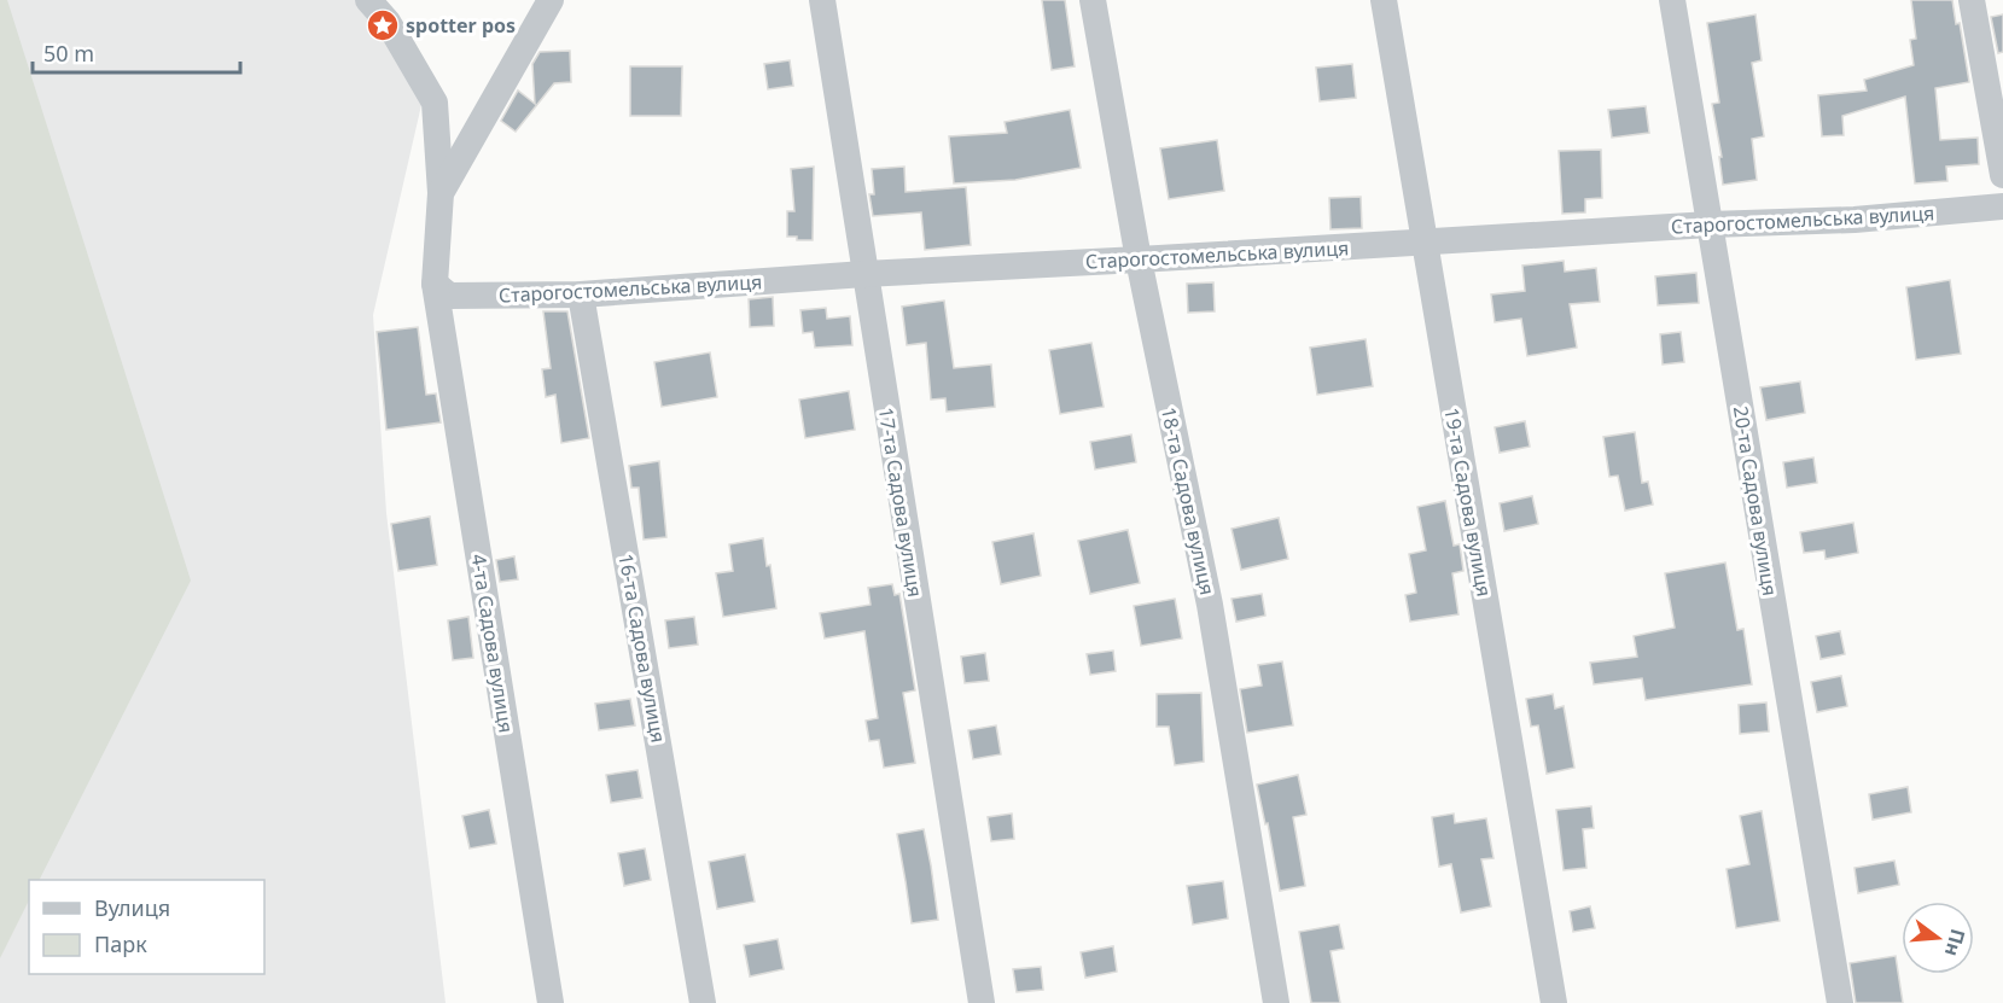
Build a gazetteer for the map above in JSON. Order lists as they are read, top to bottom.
{
  "streets": {
    "street": [
      "Старогостомельська вулиця",
      "18-та Садова вулиця",
      "20-та Садова вулиця",
      "17-та Садова вулиця",
      "19-та Садова вулиця",
      "4-та Садова вулиця",
      "16-та Садова вулиця"
    ]
  },
  "crossings": [
    ["Старогостомельська вулиця", "18-та Садова вулиця"],
    ["Старогостомельська вулиця", "20-та Садова вулиця"],
    ["Старогостомельська вулиця", "17-та Садова вулиця"],
    ["Старогостомельська вулиця", "19-та Садова вулиця"],
    ["Старогостомельська вулиця", "4-та Садова вулиця"],
    ["Старогостомельська вулиця", "16-та Садова вулиця"]
  ],
  "places": {
    "place": ["spotter pos"]
  },
  "legend": ["Вулиця", "Парк"],
  "scale_bar": "50 m",
  "north": "right"
}
